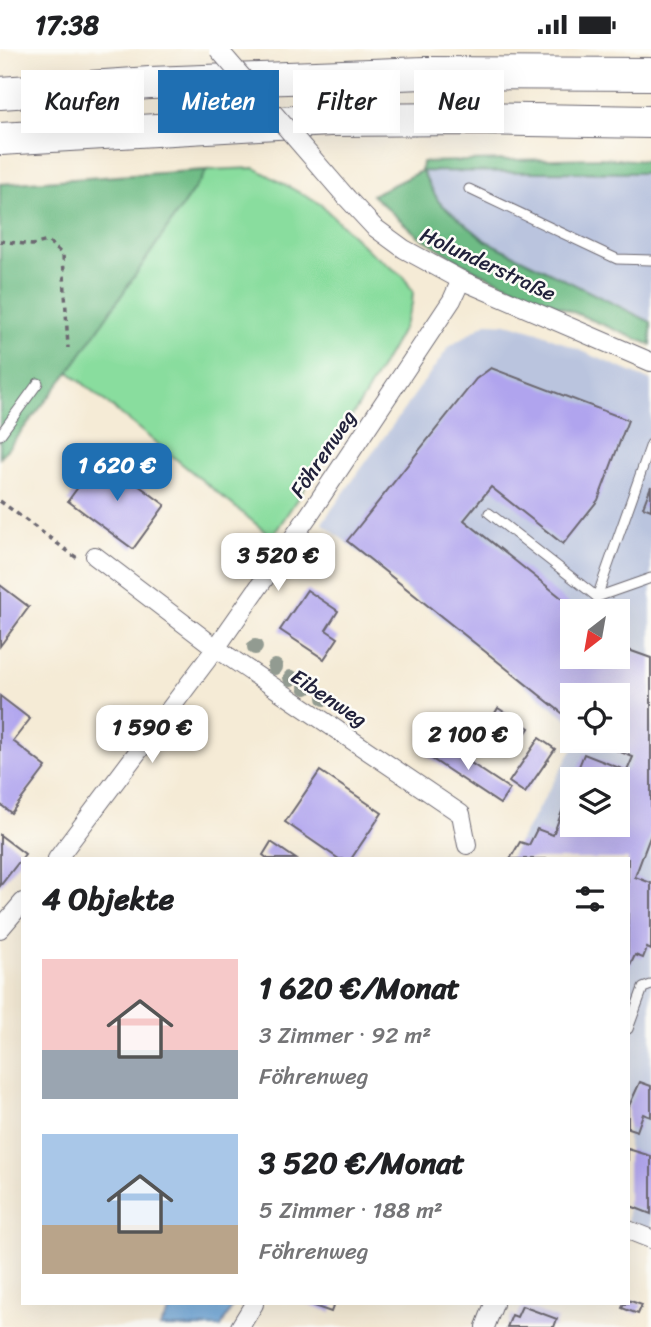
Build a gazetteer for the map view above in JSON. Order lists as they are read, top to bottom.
{
  "streets": {
    "street": ["Holunderstraße", "Föhrenweg", "Eibenweg"]
  },
  "crossings": [
    ["Holunderstraße", "Föhrenweg"],
    ["Föhrenweg", "Eibenweg"]
  ],
  "north": "bottom left",
  "page": {
    "status": "17:38",
    "chip": [
      "Kaufen",
      "Mieten",
      "Filter",
      "Neu"
    ],
    "price": [
      "1 620 €",
      "3 520 €",
      "1 590 €",
      "2 100 €"
    ],
    "heading": "4 Objekte",
    "list": [
      {
        "name": "1 620 €/Monat",
        "note": "3 Zimmer · 92 m² · Föhrenweg"
      },
      {
        "name": "3 520 €/Monat",
        "note": "5 Zimmer · 188 m² · Föhrenweg"
      }
    ]
  }
}
